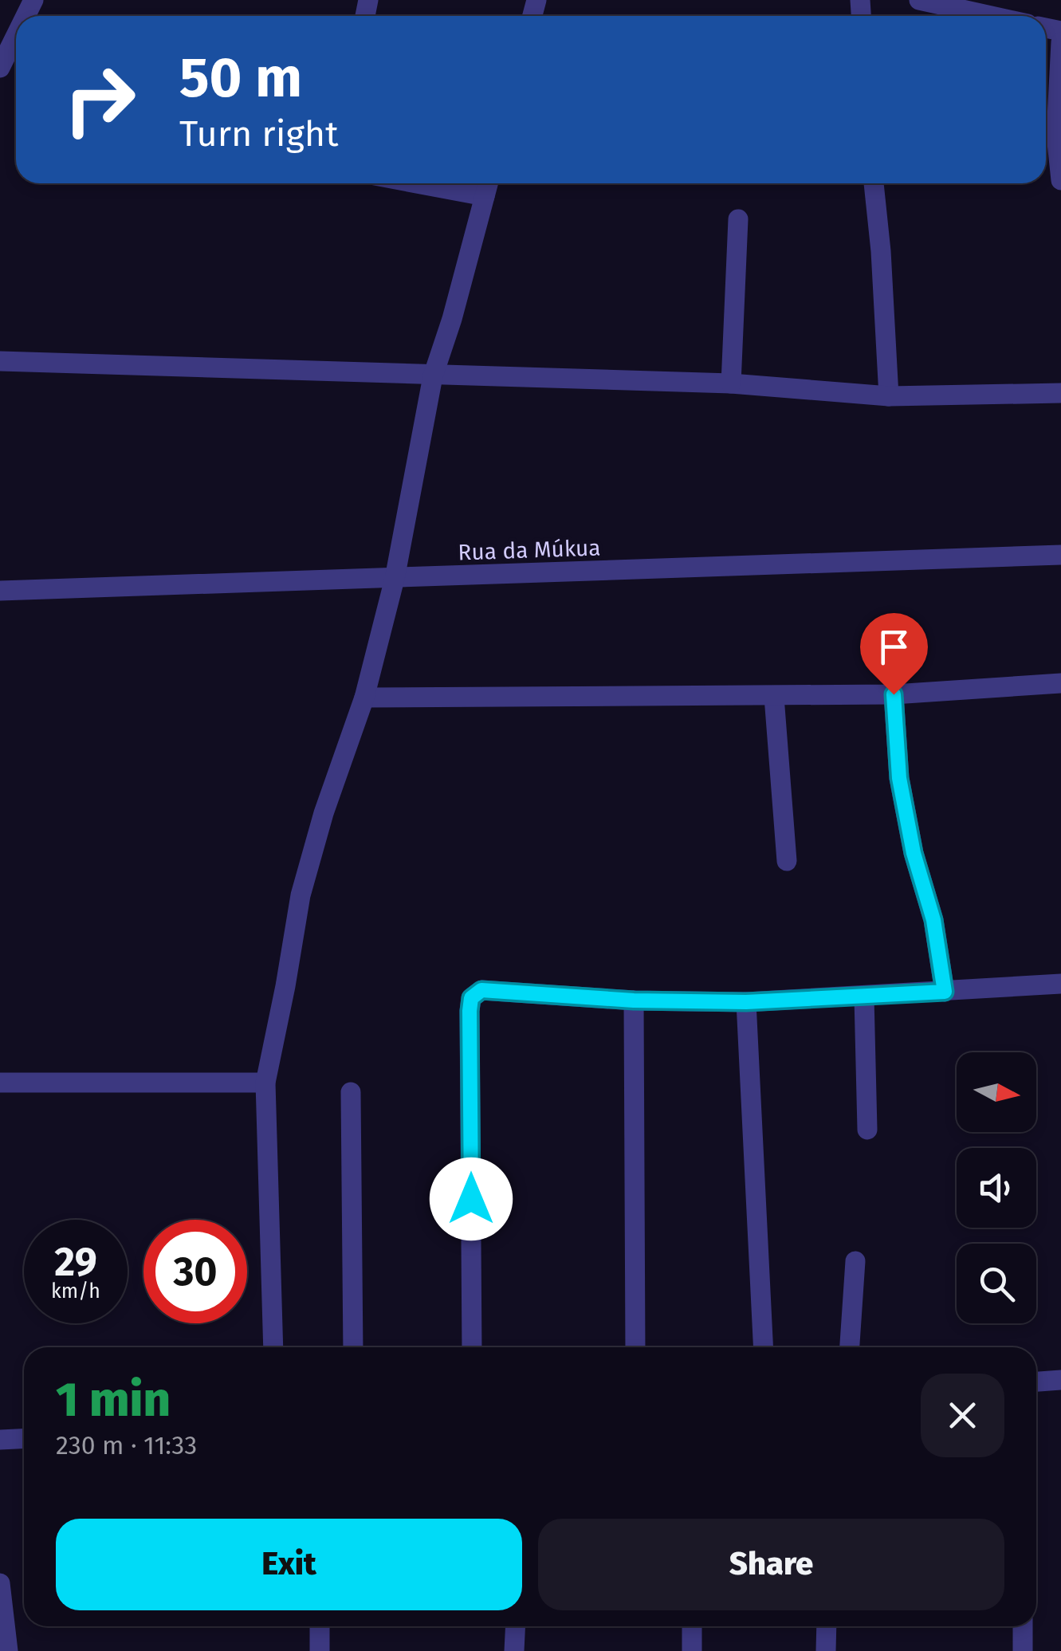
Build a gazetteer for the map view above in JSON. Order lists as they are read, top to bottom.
{
  "streets": {
    "street": ["Rua da Múkua"]
  },
  "north": "right",
  "page": {
    "turn": ["50 m", "Turn right"],
    "speed": "29 km/h",
    "limit": "30",
    "heading": ["1 min", "230 m · 11:33"],
    "buttons": ["Exit", "Share"]
  }
}
